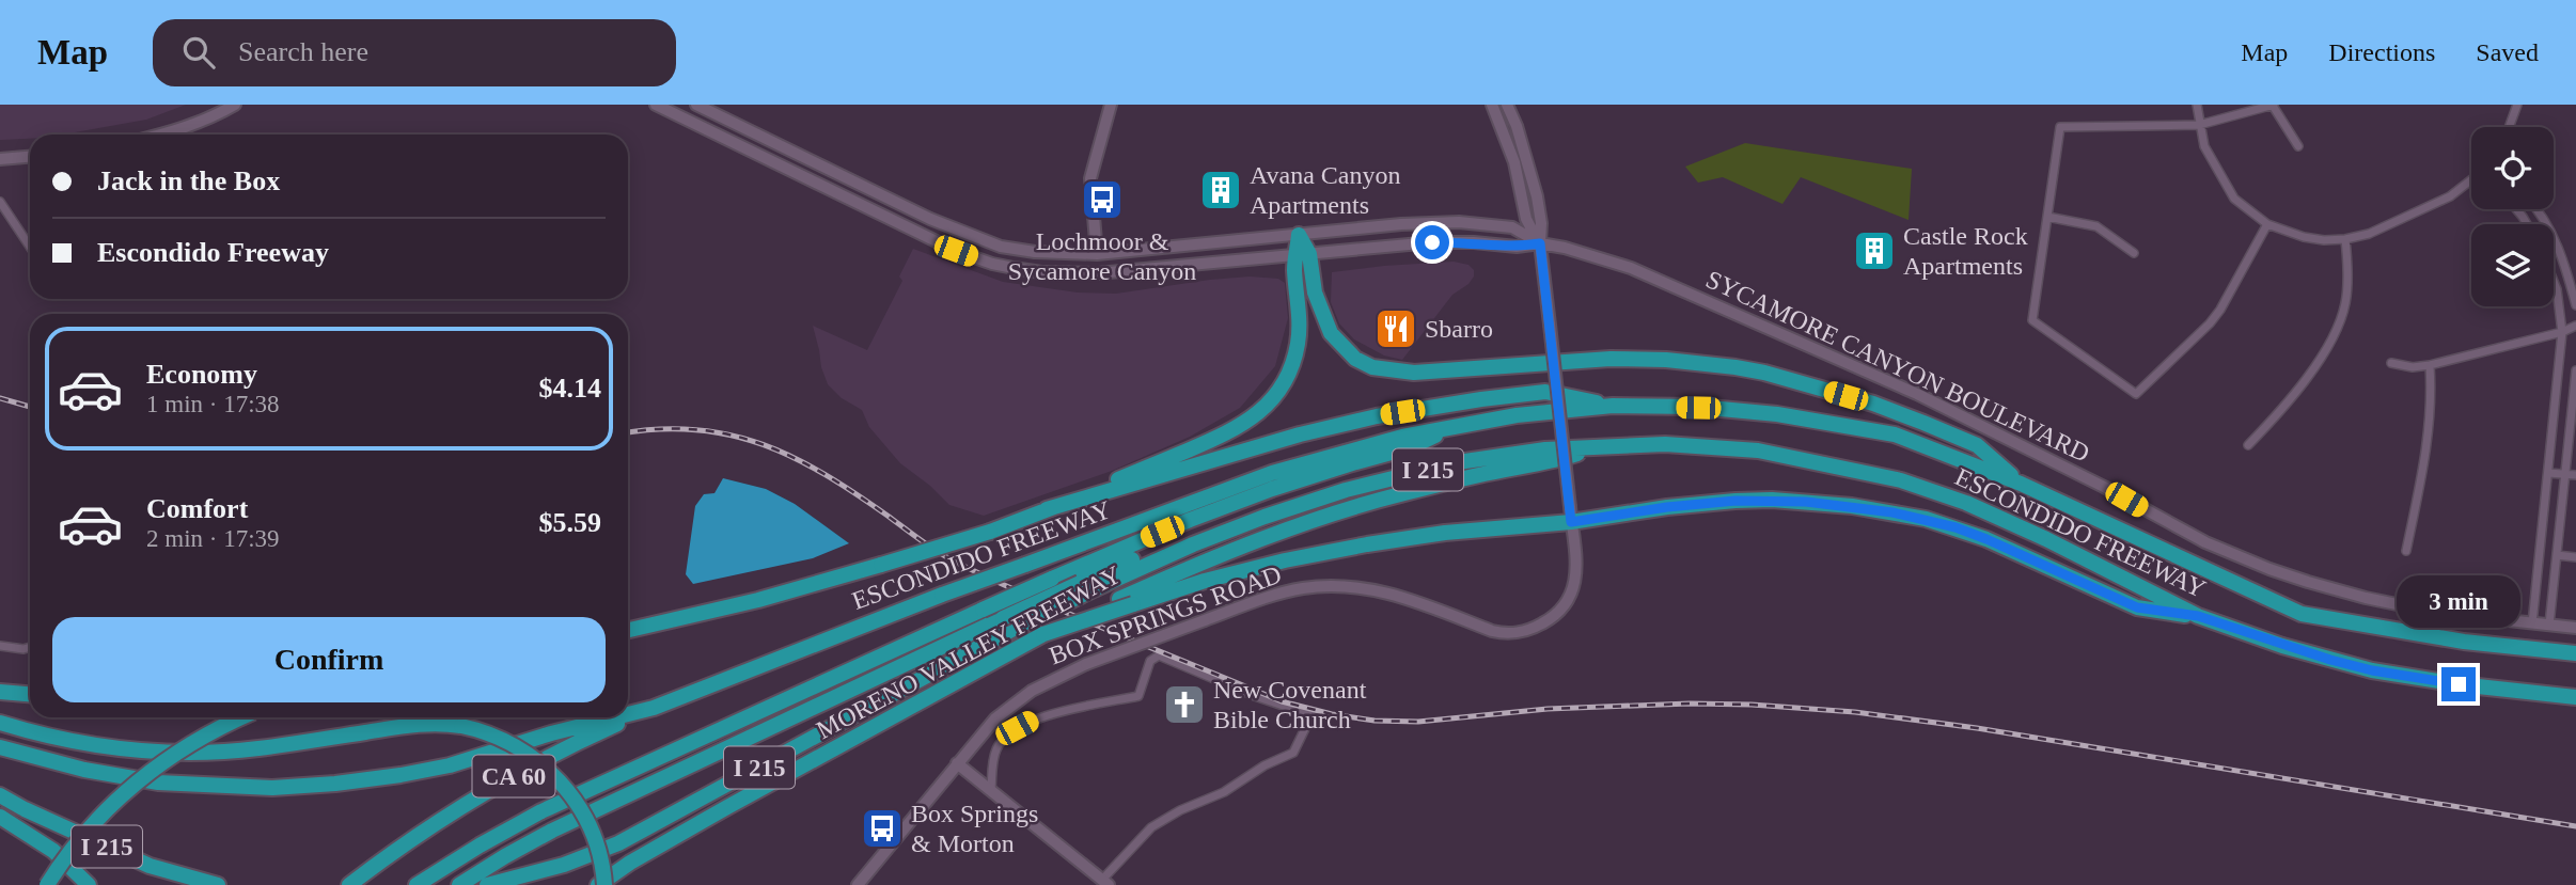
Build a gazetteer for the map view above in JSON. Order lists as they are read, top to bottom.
{
  "streets": {
    "highway": [
      "I 215",
      "ESCONDIDO FREEWAY",
      "MORENO VALLEY FREEWAY",
      "CA 60"
    ],
    "main road": ["SYCAMORE CANYON BOULEVARD", "BOX SPRINGS ROAD"]
  },
  "crossings": [
    ["SYCAMORE CANYON BOULEVARD", "BOX SPRINGS ROAD"],
    ["ESCONDIDO FREEWAY", "MORENO VALLEY FREEWAY"],
    ["ESCONDIDO FREEWAY", "CA 60"]
  ],
  "places": {
    "building": ["Avana Canyon Apartments", "Castle Rock Apartments"],
    "bus stop": ["Lochmoor & Sycamore Canyon", "Box Springs & Morton"],
    "restaurant": ["Sbarro"],
    "church": ["New Covenant Bible Church"]
  },
  "page": {
    "header": "Map",
    "search": "Search here",
    "nav": ["Map", "Directions", "Saved"],
    "banner": ["Jack in the Box", "Escondido Freeway"],
    "list": [
      {
        "name": "Economy",
        "note": "1 min · 17:38",
        "value": "$4.14"
      },
      {
        "name": "Comfort",
        "note": "2 min · 17:39",
        "value": "$5.59"
      }
    ],
    "bubble": "3 min",
    "buttons": "Confirm"
  }
}
